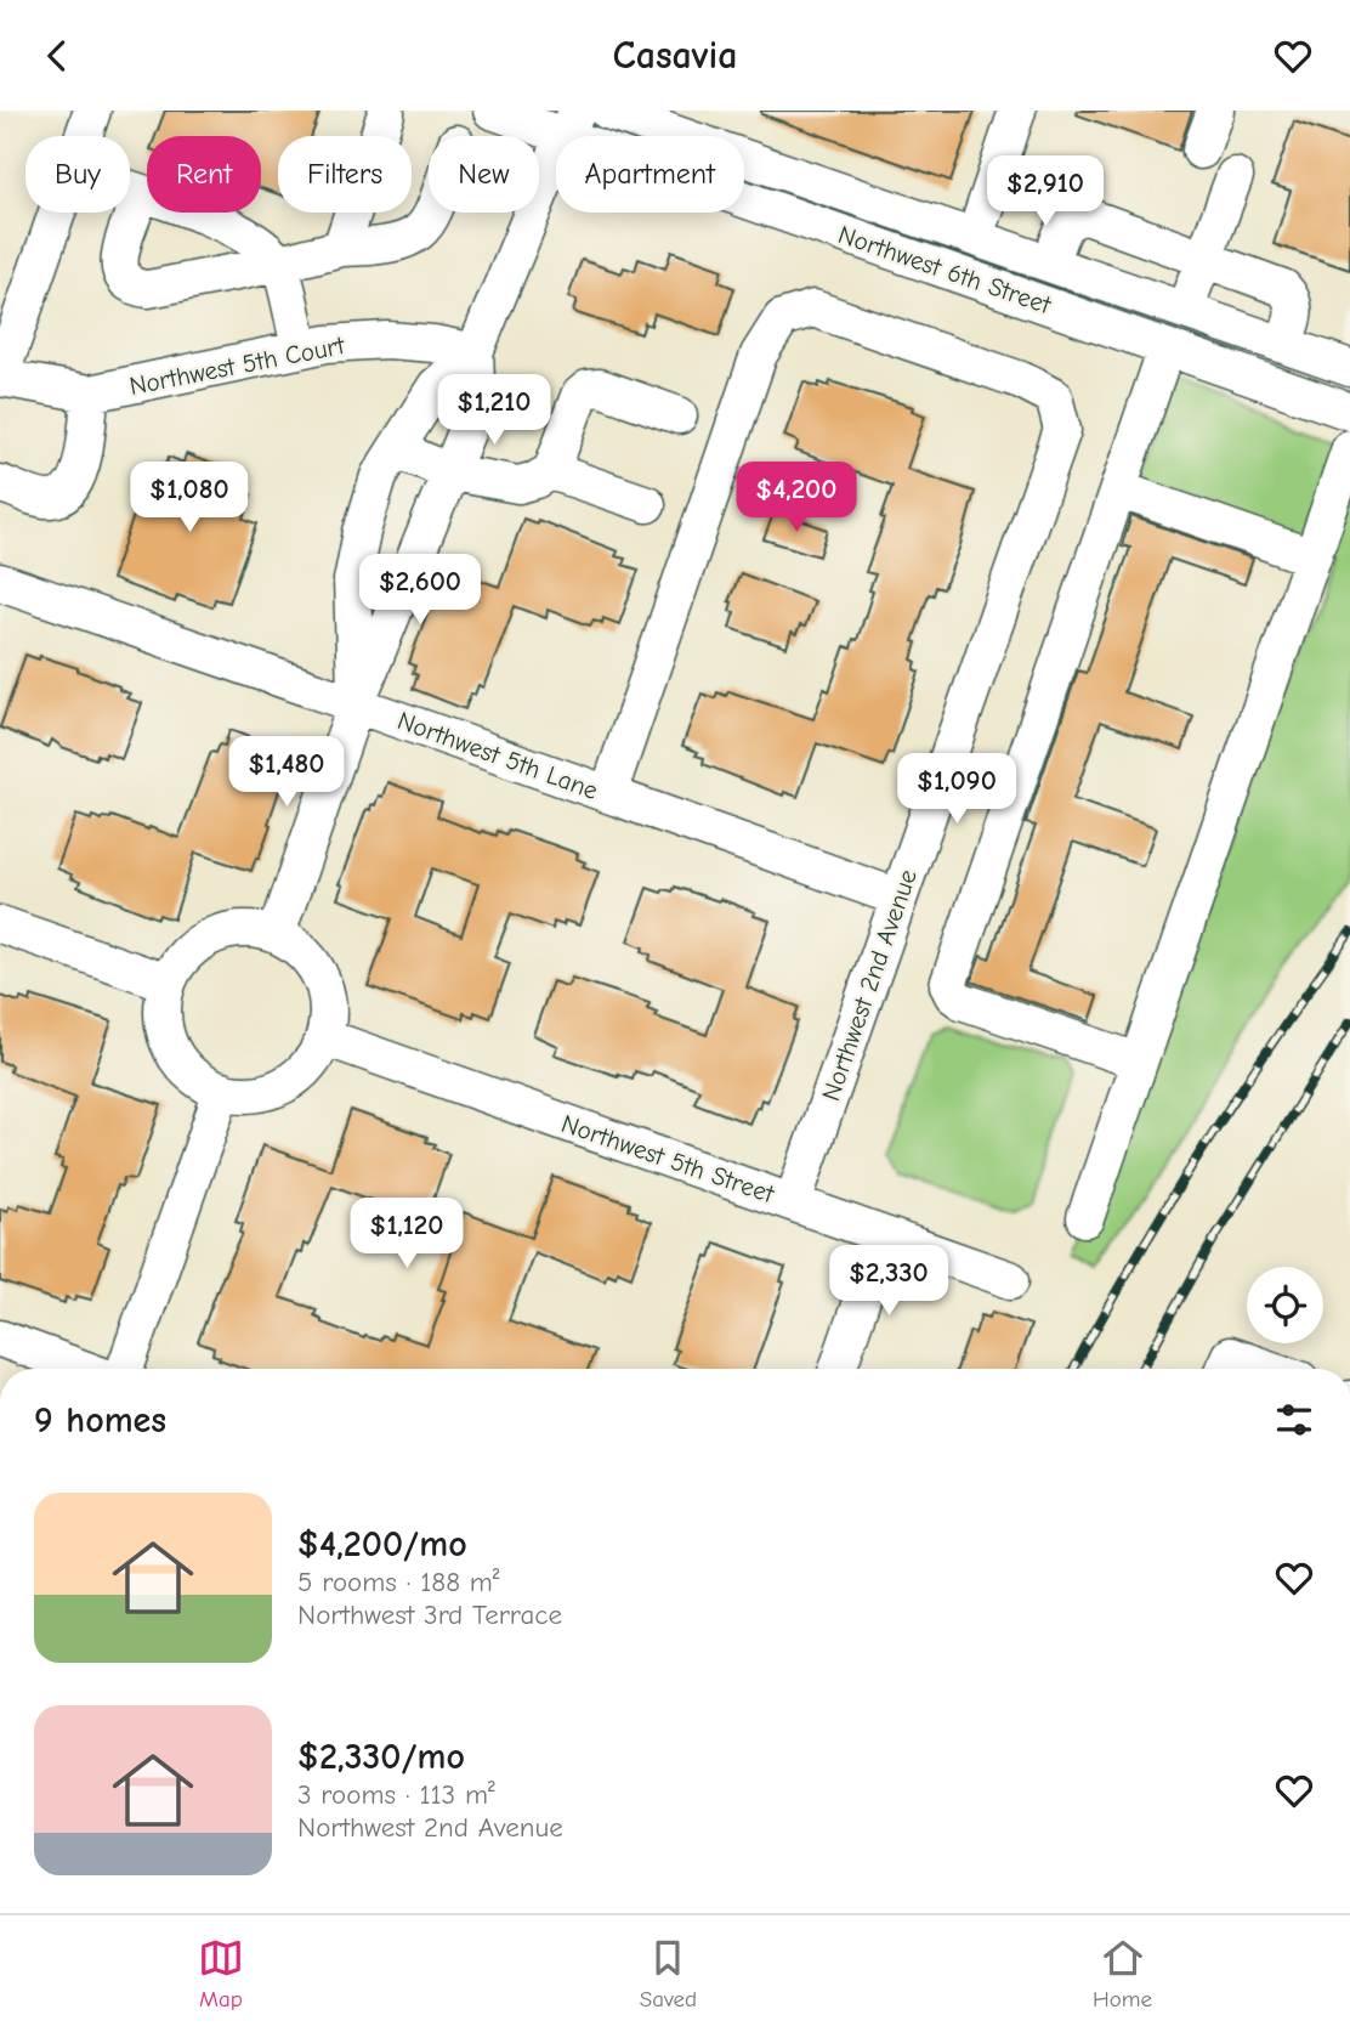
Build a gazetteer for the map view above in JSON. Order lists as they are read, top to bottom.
{
  "streets": {
    "street": [
      "Northwest 6th Street",
      "Northwest 5th Court",
      "Northwest 5th Lane",
      "Northwest 2nd Avenue",
      "Northwest 5th Street"
    ]
  },
  "crossings": [
    ["Northwest 5th Lane", "Northwest 2nd Avenue"],
    ["Northwest 2nd Avenue", "Northwest 5th Street"]
  ],
  "page": {
    "header": "Casavia",
    "chip": [
      "Buy",
      "Rent",
      "Filters",
      "New",
      "Apartment"
    ],
    "price": [
      "$2,910",
      "$1,210",
      "$1,080",
      "$4,200",
      "$2,600",
      "$1,480",
      "$1,090",
      "$1,120",
      "$2,330"
    ],
    "heading": "9 homes",
    "list": [
      {
        "name": "$4,200/mo",
        "note": "5 rooms · 188 m² · Northwest 3rd Terrace"
      },
      {
        "name": "$2,330/mo",
        "note": "3 rooms · 113 m² · Northwest 2nd Avenue"
      }
    ],
    "tabs": ["Map", "Saved", "Home"]
  }
}
